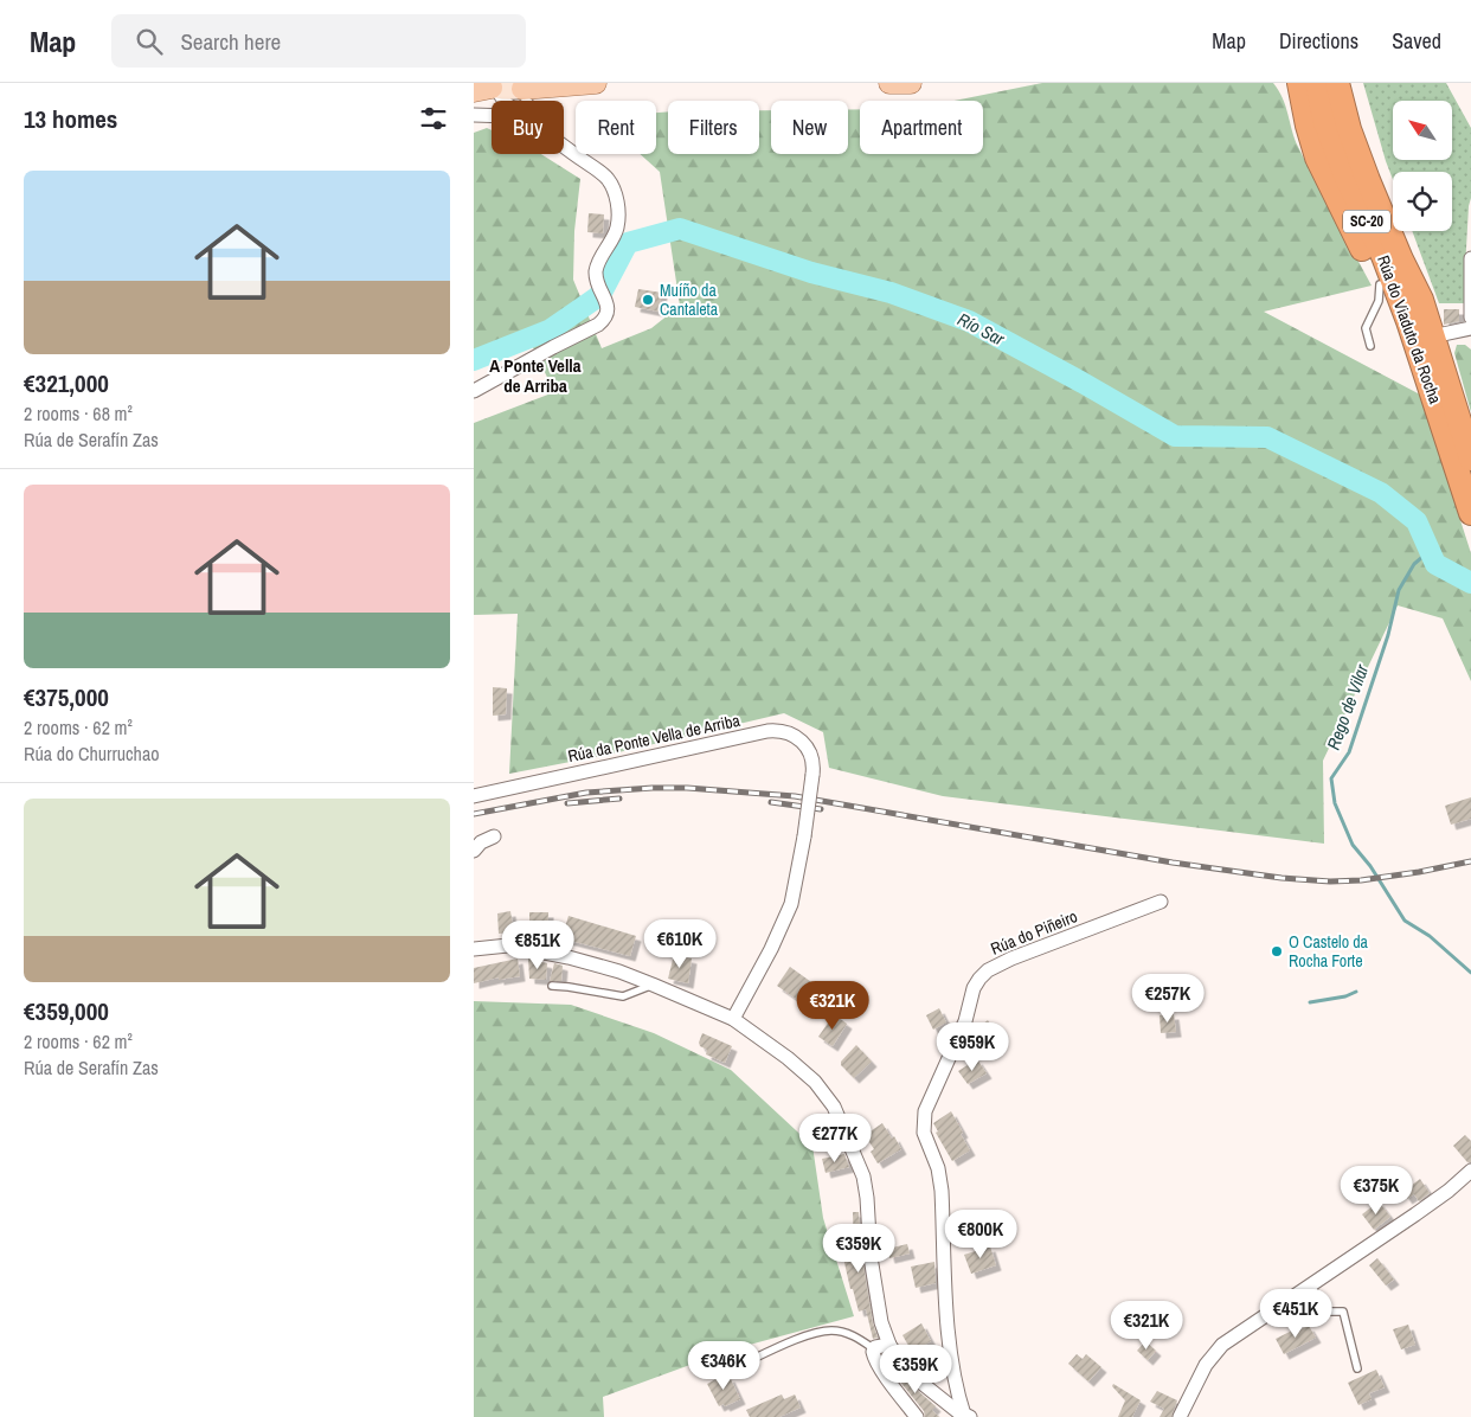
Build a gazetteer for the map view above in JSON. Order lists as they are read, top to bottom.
{
  "streets": {
    "highway": ["SC-20", "Rúa do Viaduto da Rocha"],
    "street": ["Rúa da Ponte Vella de Arriba", "Rúa do Piñeiro"]
  },
  "districts": ["A Ponte Vella de Arriba"],
  "water": ["Río Sar", "Rego de Vilar"],
  "places": ["Muíño da Cantaleta", "O Castelo da Rocha Forte"],
  "north": "top left",
  "page": {
    "header": "Map",
    "search": "Search here",
    "nav": ["Map", "Directions", "Saved"],
    "heading": "13 homes",
    "chip": [
      "Buy",
      "Rent",
      "Filters",
      "New",
      "Apartment"
    ],
    "list": [
      {
        "name": "€321,000",
        "note": "2 rooms · 68 m² · Rúa de Serafín Zas"
      },
      {
        "name": "€375,000",
        "note": "2 rooms · 62 m² · Rúa do Churruchao"
      },
      {
        "name": "€359,000",
        "note": "2 rooms · 62 m² · Rúa de Serafín Zas"
      }
    ],
    "price": [
      "€610K",
      "€851K",
      "€257K",
      "€321K",
      "€959K",
      "€277K",
      "€375K",
      "€800K",
      "€359K",
      "€451K",
      "€321K",
      "€346K",
      "€359K"
    ]
  }
}
